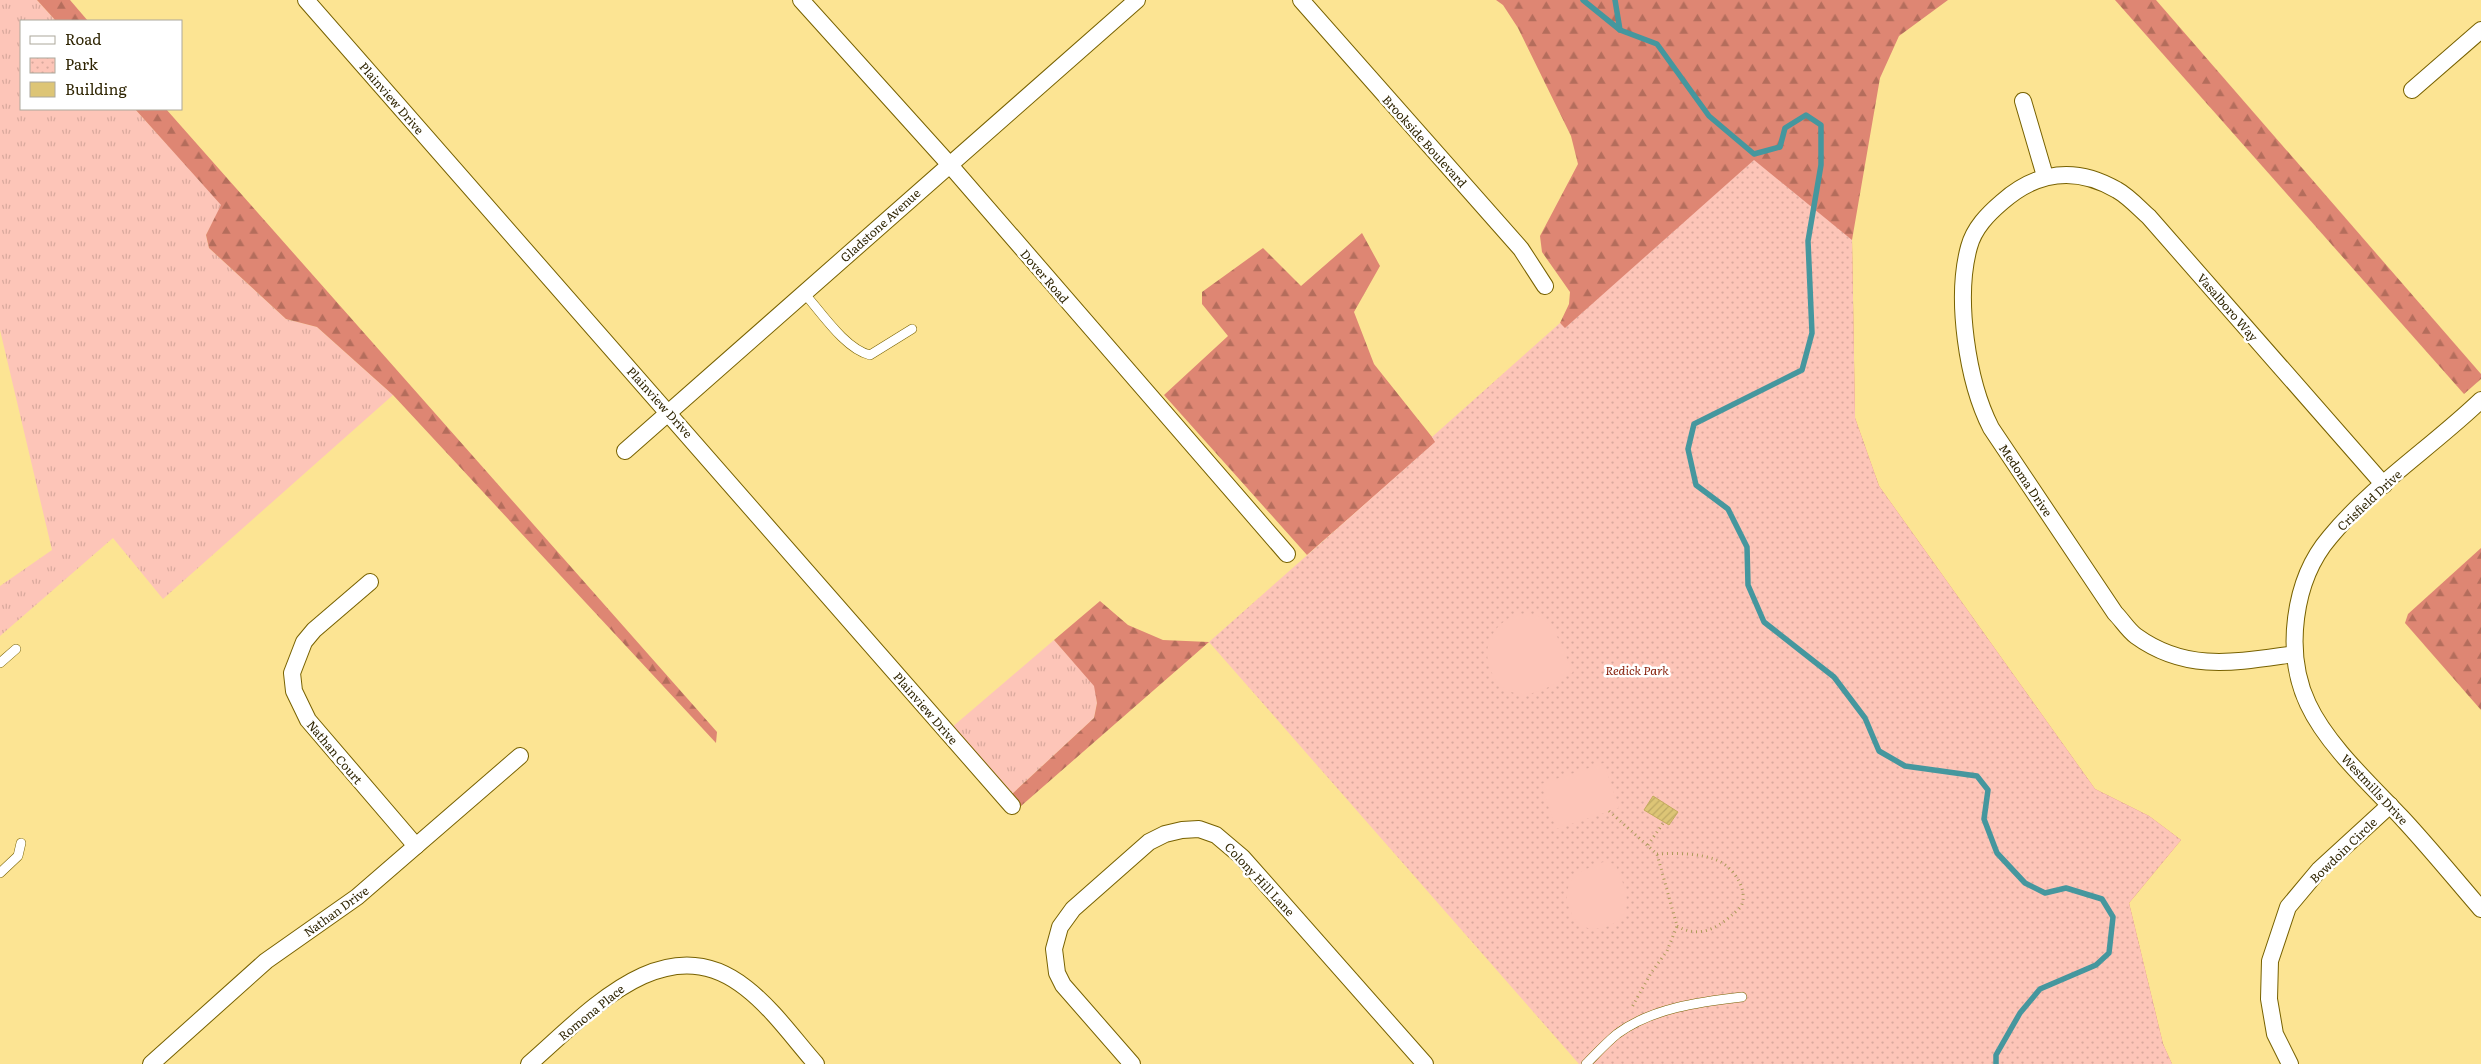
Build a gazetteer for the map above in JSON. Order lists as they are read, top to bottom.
{
  "streets": {
    "street": [
      "Plainview Drive",
      "Brookside Boulevard",
      "Gladstone Avenue",
      "Dover Road",
      "Vasalboro Way",
      "Medoma Drive",
      "Crisfield Drive",
      "Nathan Court",
      "Westmills Drive",
      "Bowdoin Circle",
      "Colony Hill Lane",
      "Nathan Drive",
      "Romona Place"
    ]
  },
  "crossings": [
    ["Plainview Drive", "Gladstone Avenue"],
    ["Gladstone Avenue", "Dover Road"],
    ["Vasalboro Way", "Medoma Drive"],
    ["Vasalboro Way", "Crisfield Drive"],
    ["Medoma Drive", "Crisfield Drive"],
    ["Medoma Drive", "Westmills Drive"],
    ["Crisfield Drive", "Westmills Drive"],
    ["Nathan Court", "Nathan Drive"],
    ["Westmills Drive", "Bowdoin Circle"]
  ],
  "parks": ["Redick Park"],
  "legend": ["Road", "Park", "Building"]
}
